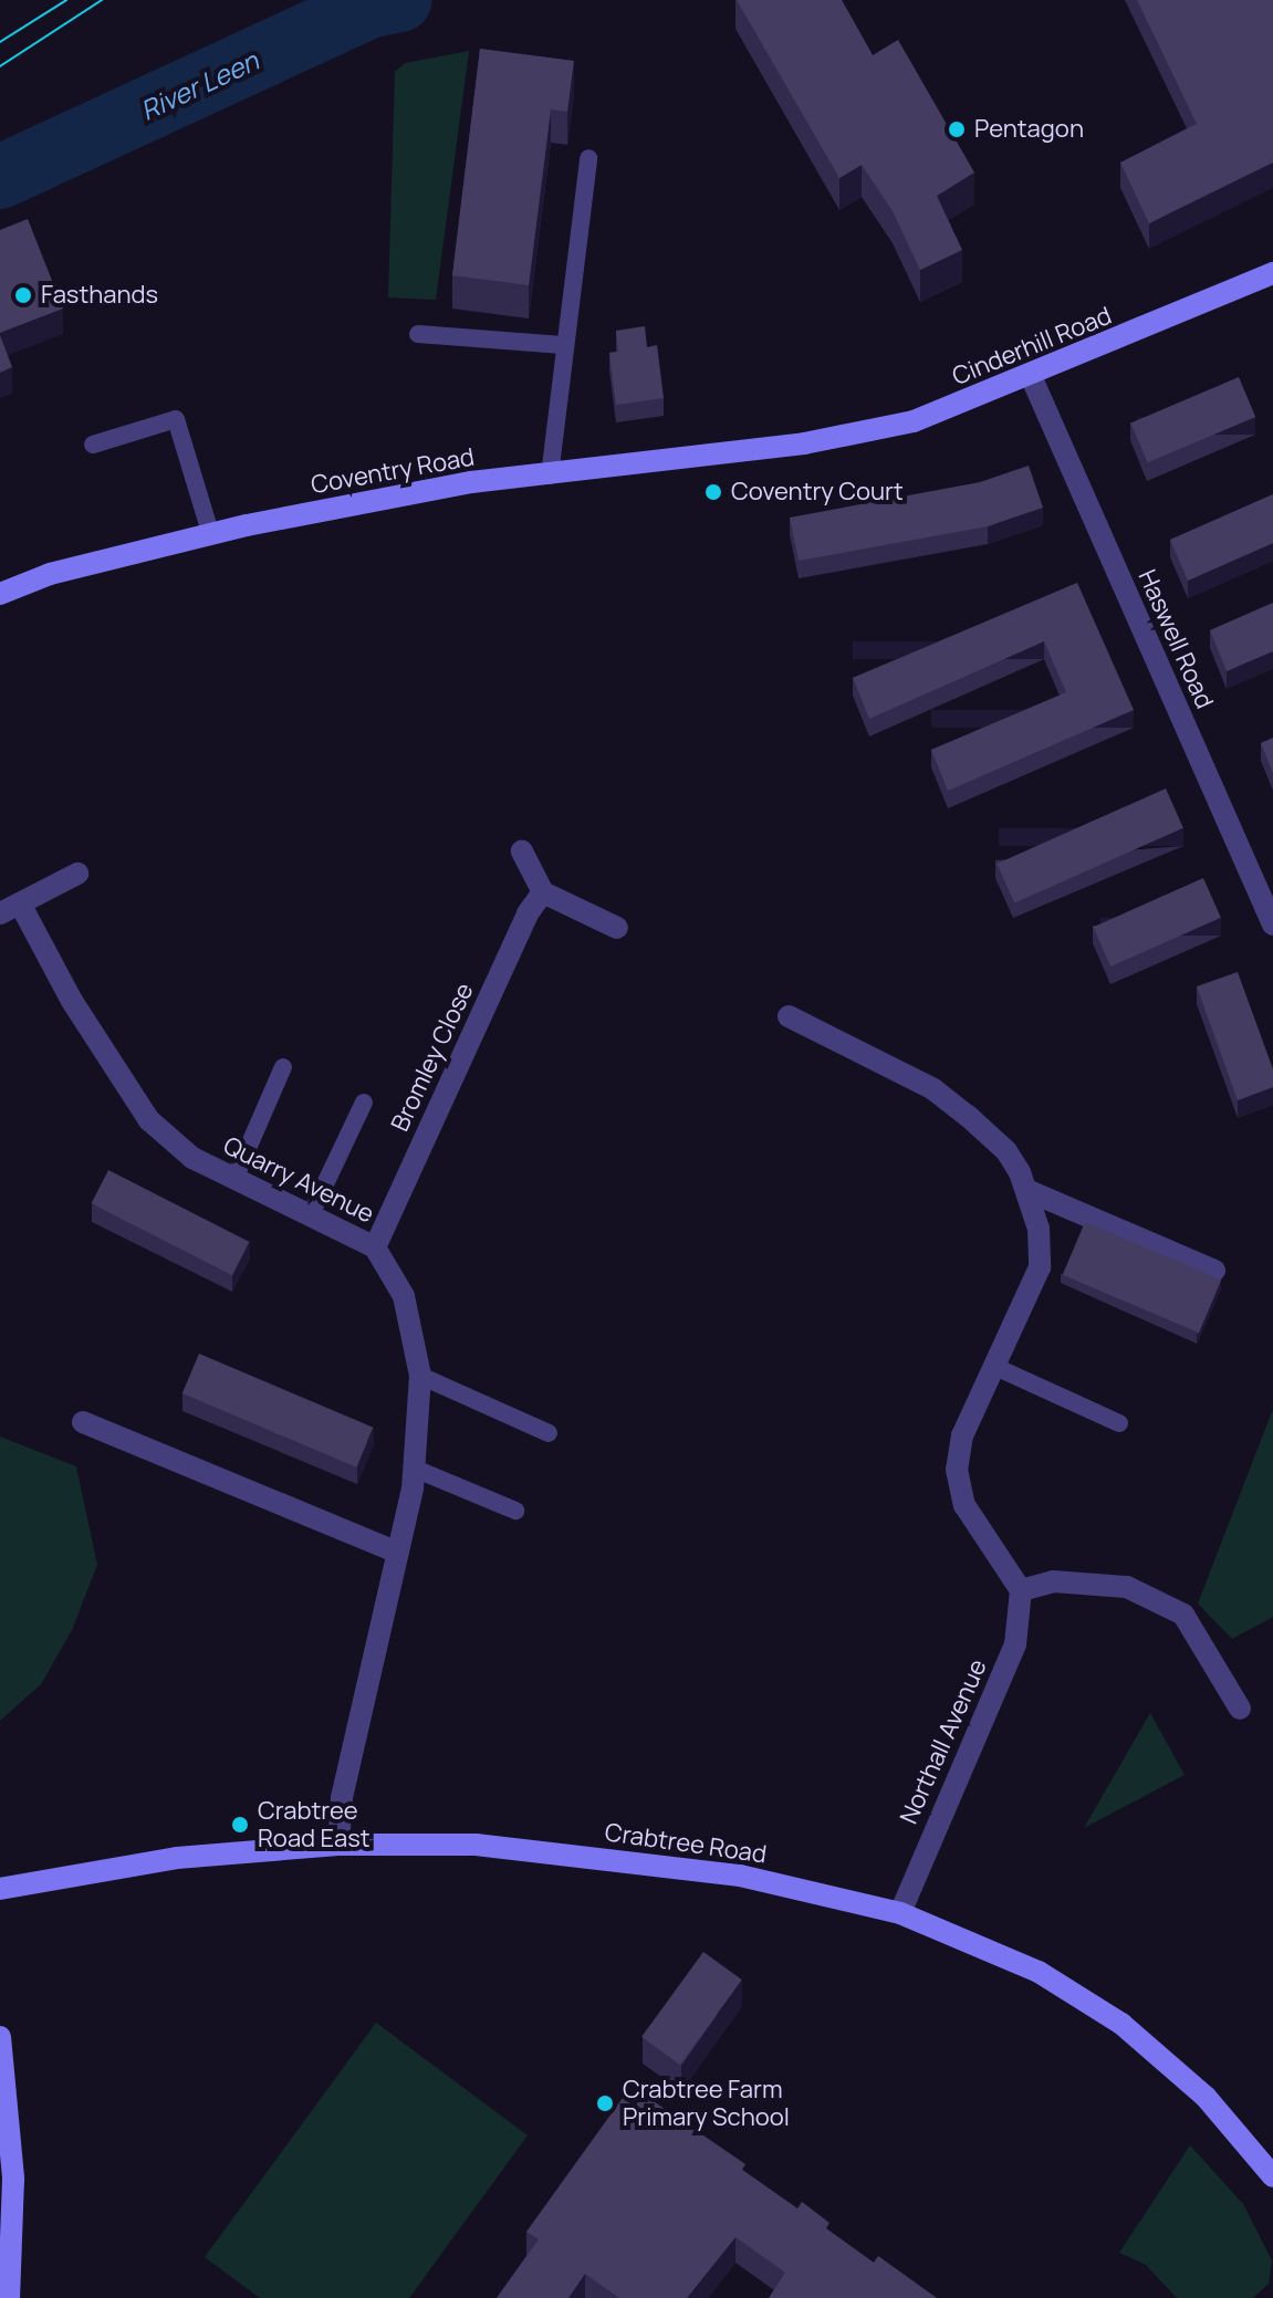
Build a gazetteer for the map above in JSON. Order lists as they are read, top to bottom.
{
  "streets": {
    "street": [
      "Cinderhill Road",
      "Coventry Road",
      "Haswell Road",
      "Bromley Close",
      "Quarry Avenue",
      "Northall Avenue",
      "Crabtree Road"
    ]
  },
  "crossings": [
    ["Cinderhill Road", "Coventry Road"],
    ["Cinderhill Road", "Haswell Road"],
    ["Bromley Close", "Quarry Avenue"],
    ["Quarry Avenue", "Crabtree Road"],
    ["Northall Avenue", "Crabtree Road"]
  ],
  "water": ["River Leen"],
  "places": [
    "Pentagon",
    "Fasthands",
    "Coventry Court",
    "Crabtree Road East",
    "Crabtree Farm Primary School"
  ]
}
